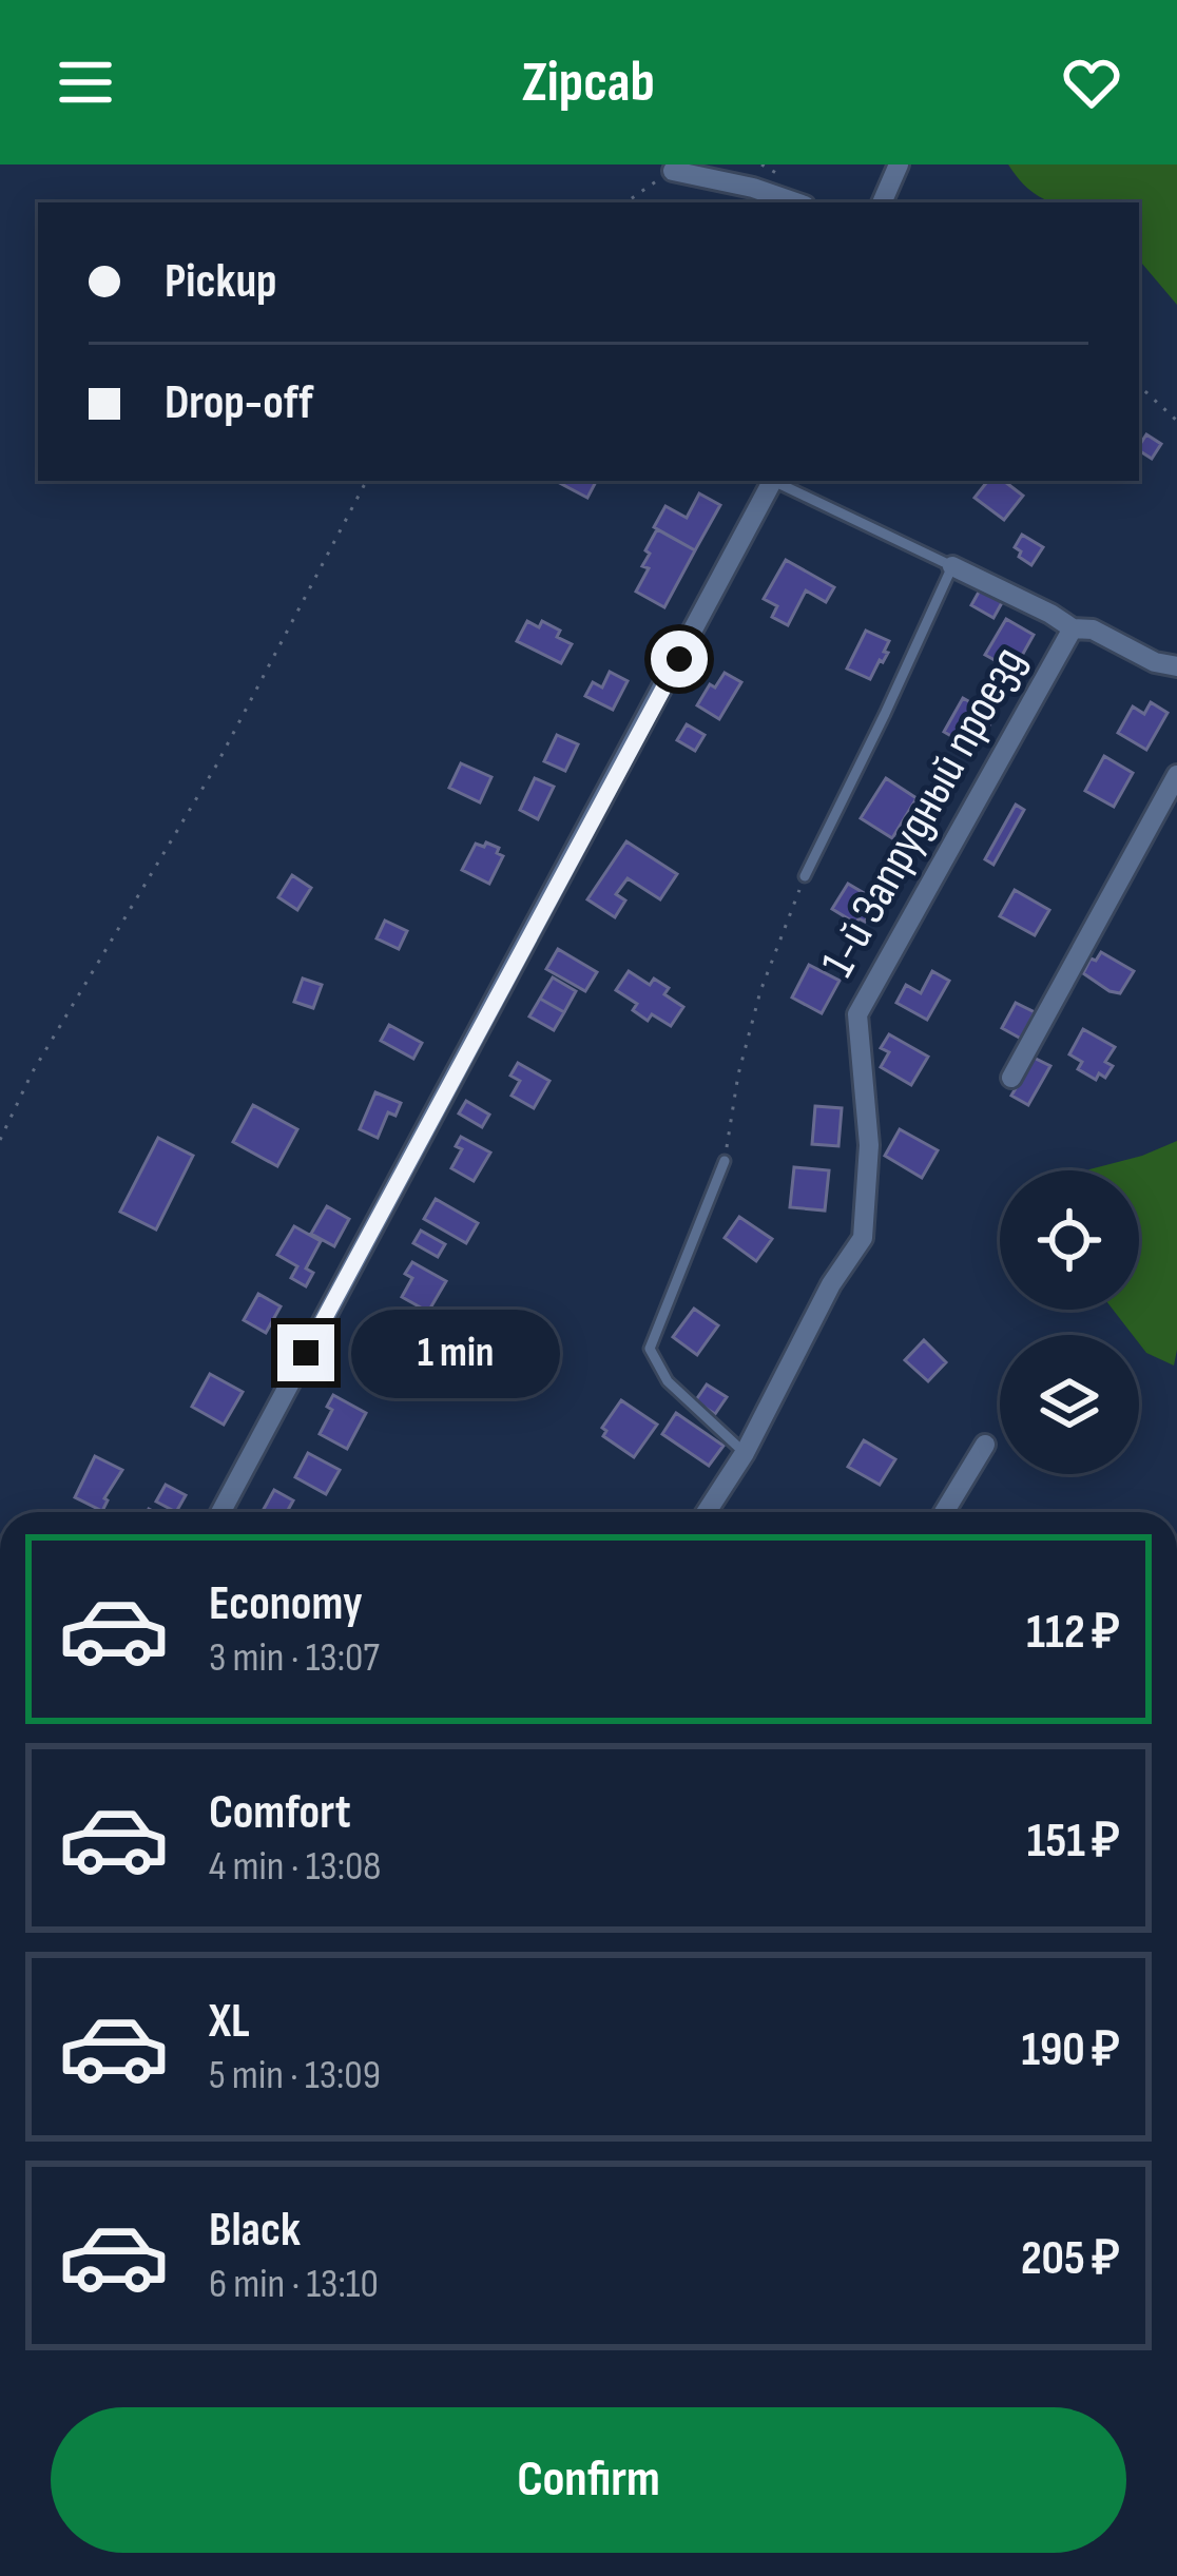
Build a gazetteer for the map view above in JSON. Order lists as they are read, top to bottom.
{
  "streets": {
    "street": ["1-й Запрудный проезд"]
  },
  "page": {
    "header": "Zipcab",
    "banner": ["Pickup", "Drop-off"],
    "bubble": "1 min",
    "list": [
      {
        "name": "Economy",
        "note": "3 min · 13:07",
        "value": "112 ₽"
      },
      {
        "name": "Comfort",
        "note": "4 min · 13:08",
        "value": "151 ₽"
      },
      {
        "name": "XL",
        "note": "5 min · 13:09",
        "value": "190 ₽"
      },
      {
        "name": "Black",
        "note": "6 min · 13:10",
        "value": "205 ₽"
      }
    ],
    "buttons": "Confirm"
  }
}
